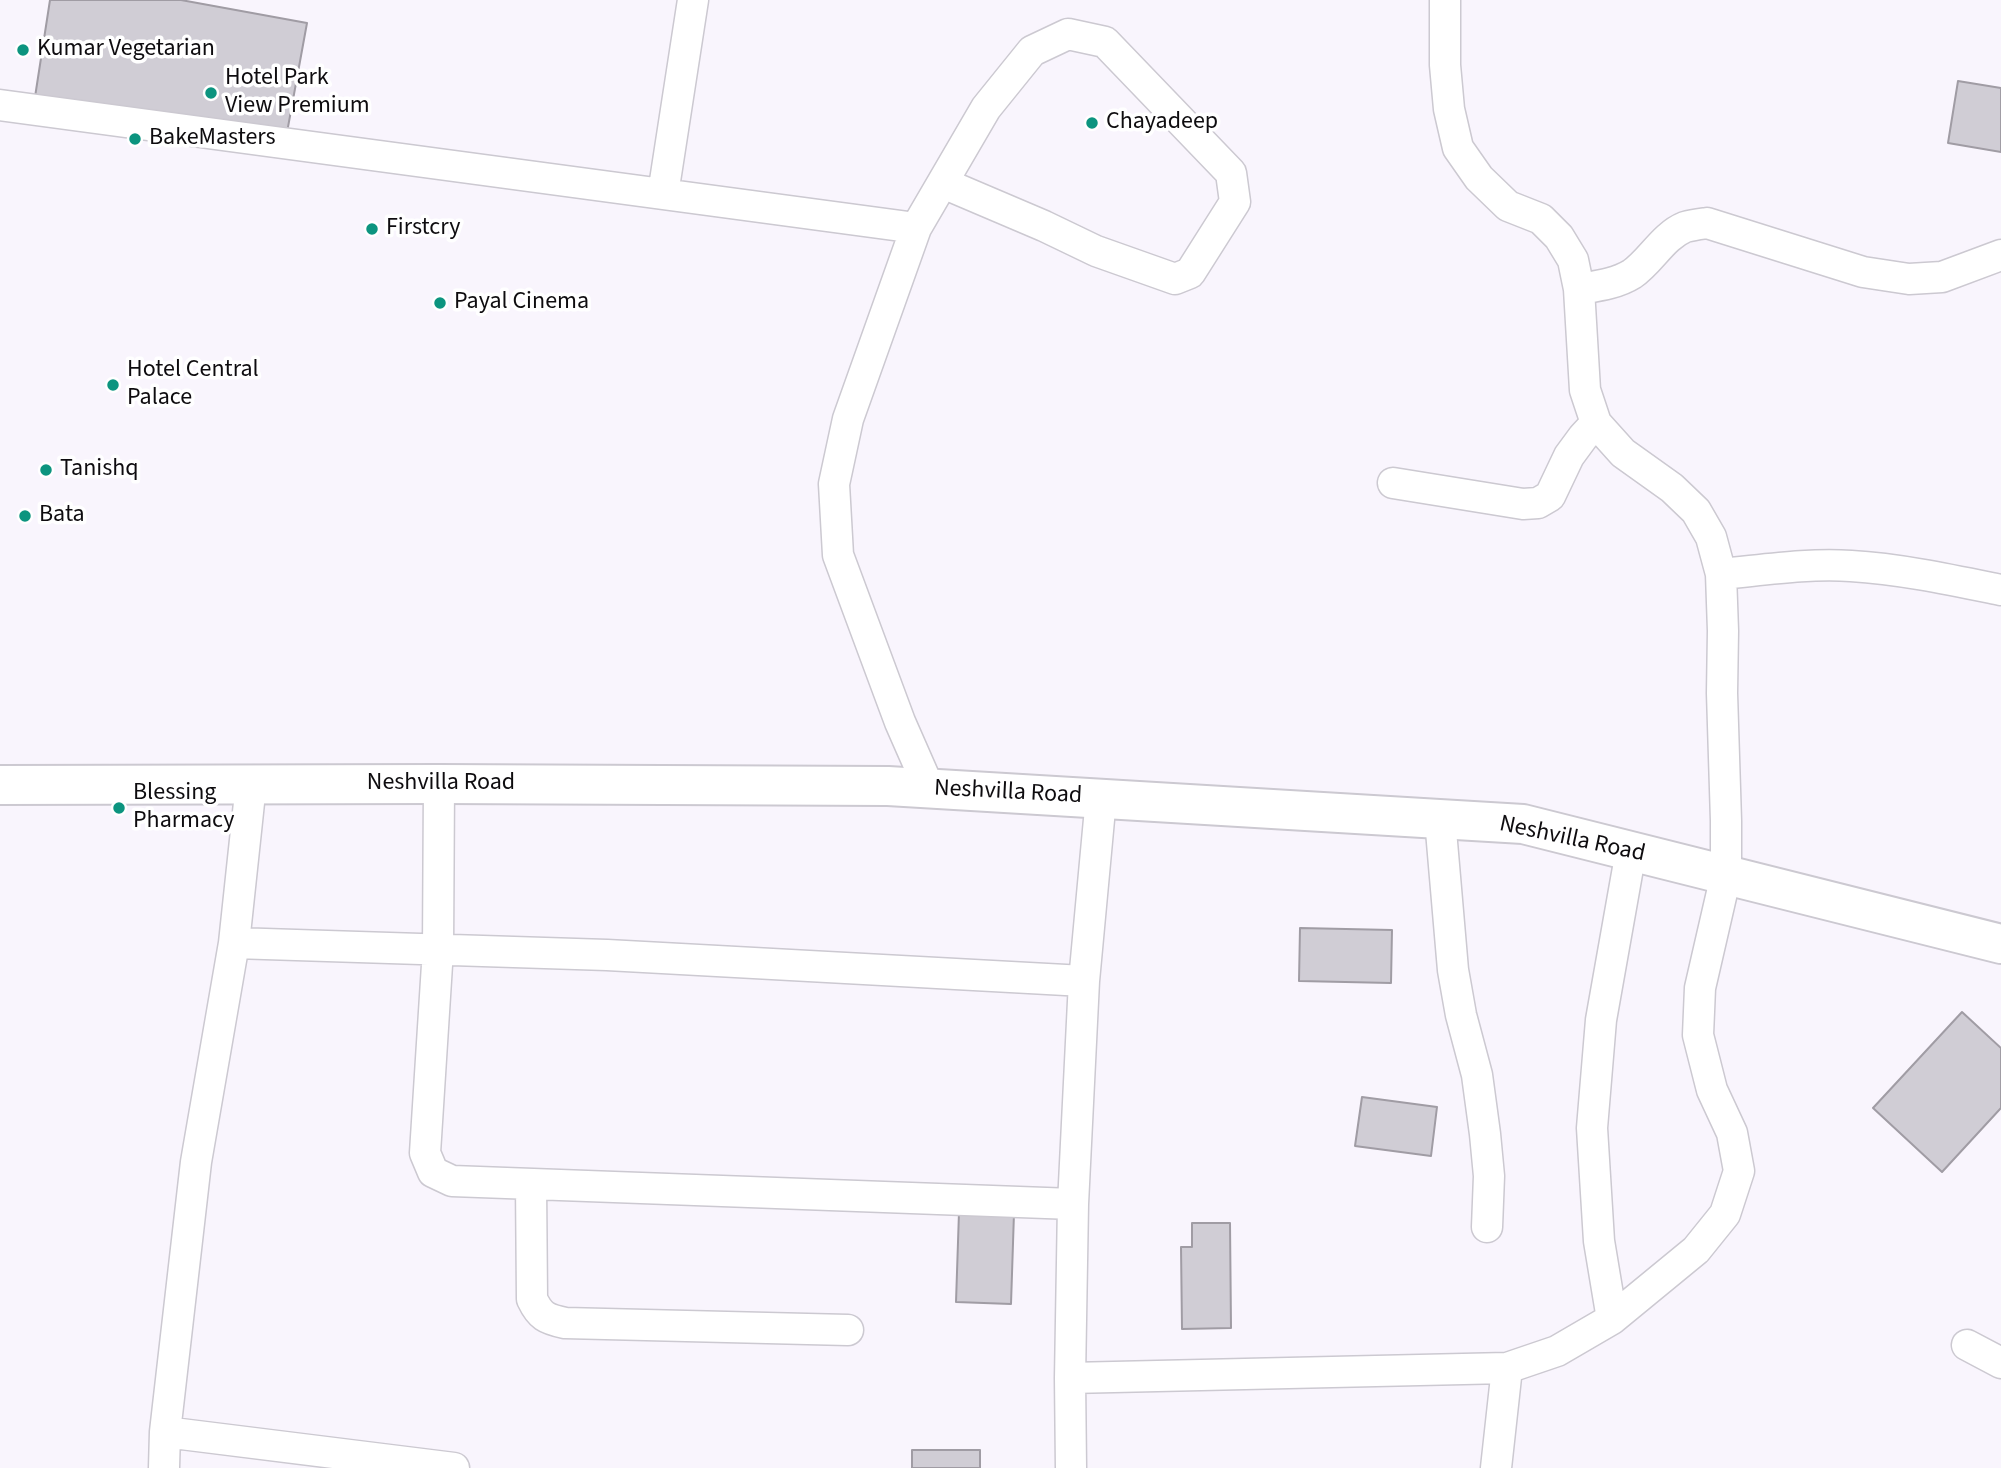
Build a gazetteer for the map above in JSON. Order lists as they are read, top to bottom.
{
  "streets": {
    "street": ["Neshvilla Road"]
  },
  "places": [
    "Kumar Vegetarian",
    "Hotel Park View Premium",
    "Chayadeep",
    "BakeMasters",
    "Firstcry",
    "Payal Cinema",
    "Hotel Central Palace",
    "Tanishq",
    "Bata",
    "Blessing Pharmacy"
  ]
}
